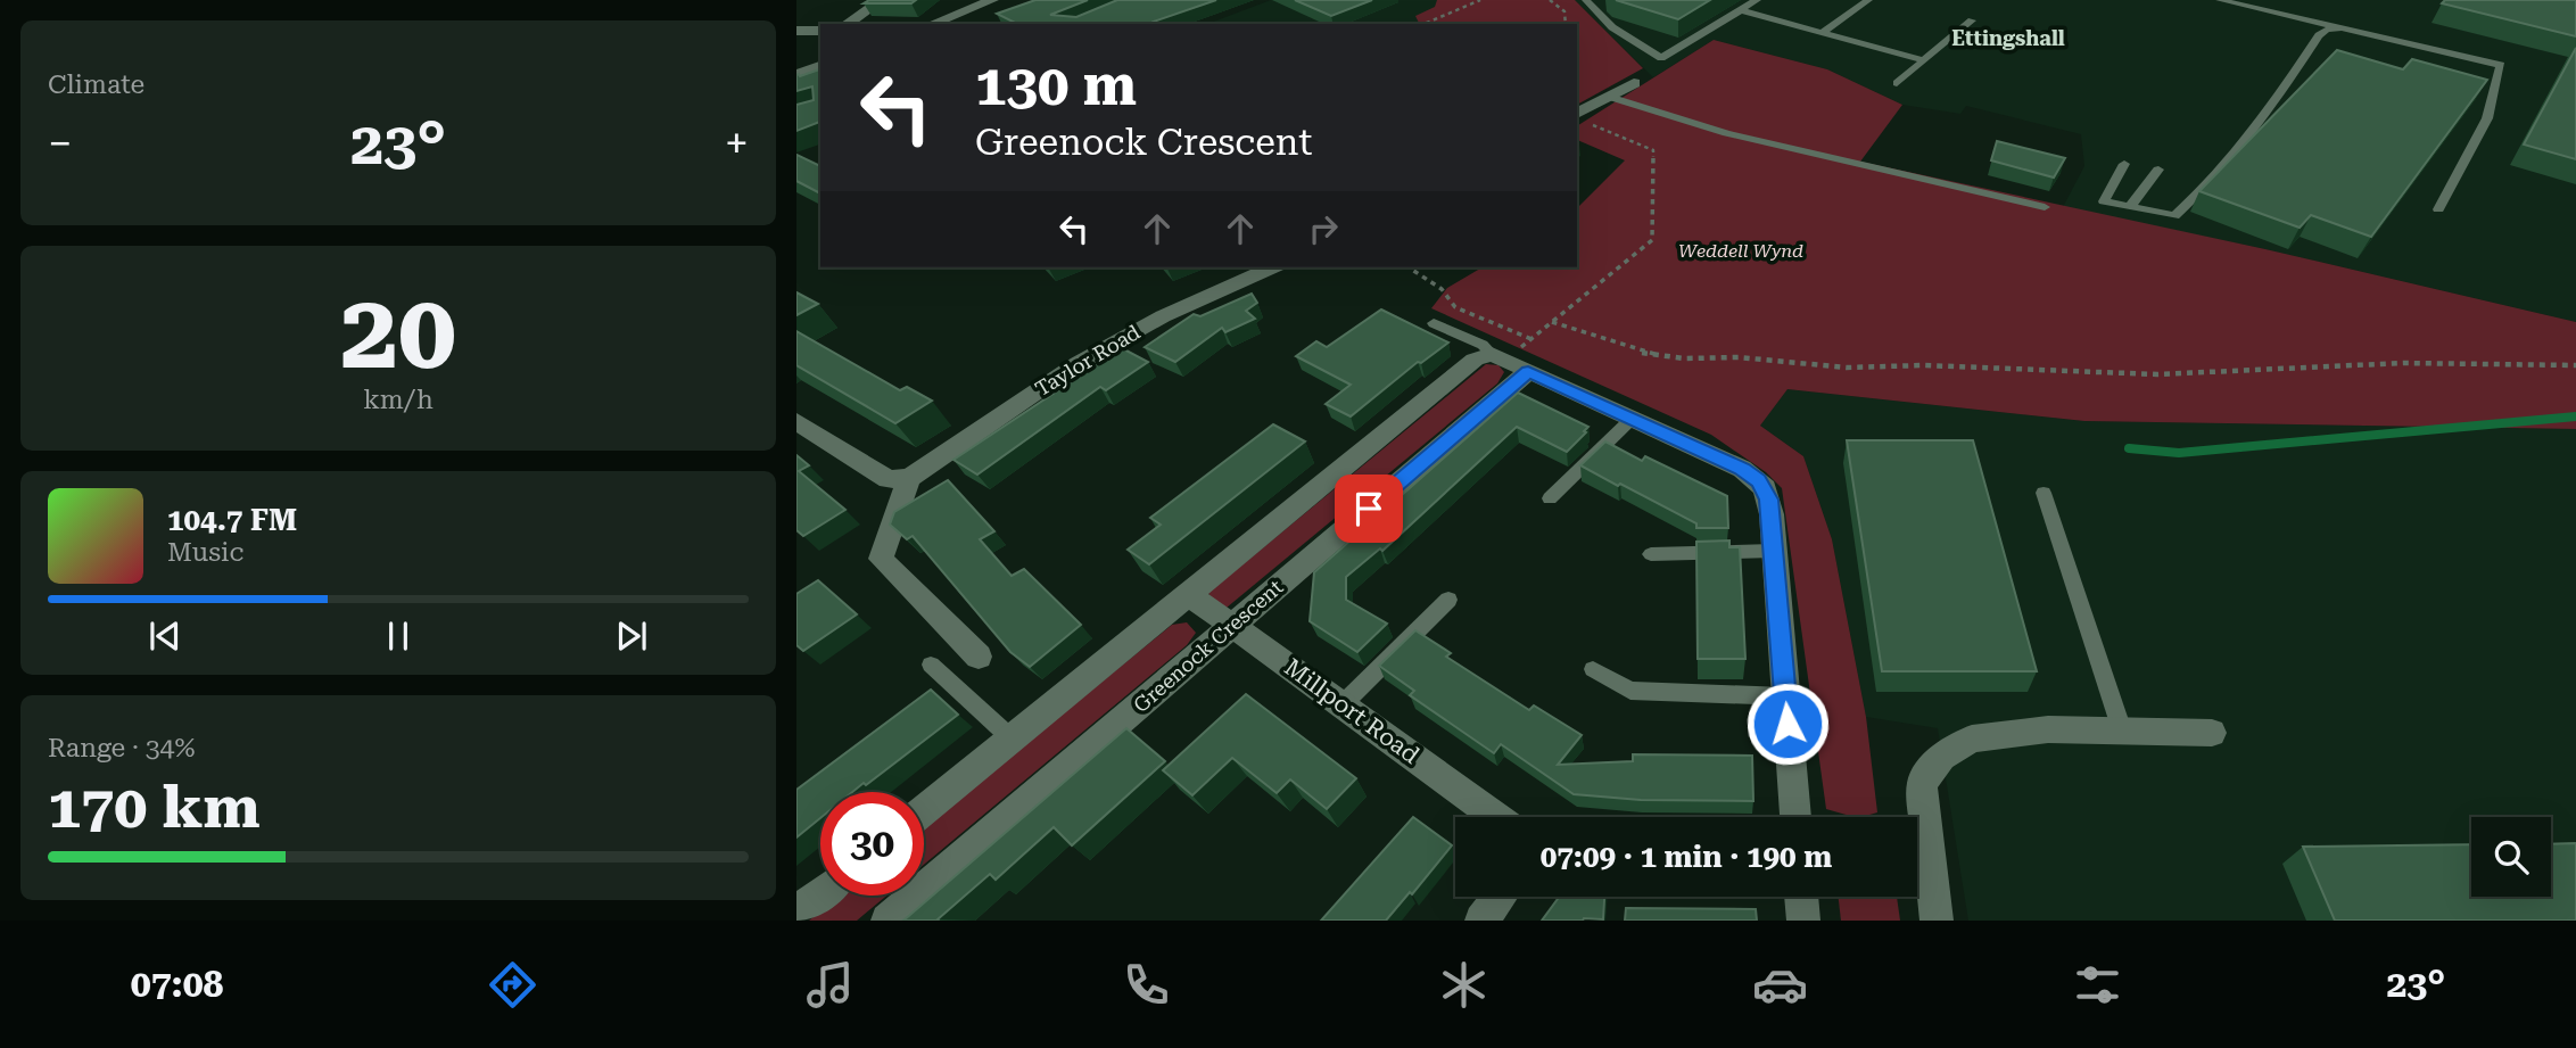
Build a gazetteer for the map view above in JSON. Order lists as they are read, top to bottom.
{
  "streets": {
    "street": ["Taylor Road", "Greenock Crescent", "Millport Road"]
  },
  "crossings": [
    ["Greenock Crescent", "Millport Road"]
  ],
  "districts": ["Ettingshall"],
  "parks": ["Weddell Wynd"],
  "page": {
    "tile": [
      "Climate",
      ["20", "km/h"],
      ["Range · 34%", "170 km"]
    ],
    "turn": ["130 m", "Greenock Crescent"],
    "heat": ["−", "23°", "+"],
    "song": ["104.7 FM", "Music"],
    "limit": "30",
    "trip": "07:09 · 1 min · 190 m",
    "tabs": ["07:08", "23°"]
  }
}
